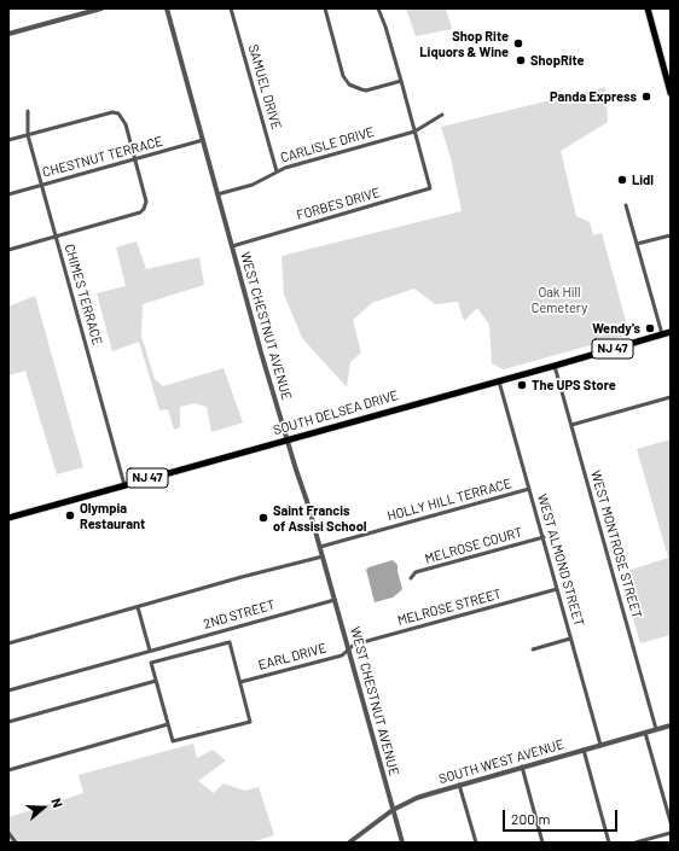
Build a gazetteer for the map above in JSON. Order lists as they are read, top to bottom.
{
  "streets": {
    "main road": ["NJ 47", "SOUTH DELSEA DRIVE"],
    "street": [
      "SAMUEL DRIVE",
      "CARLISLE DRIVE",
      "CHESTNUT TERRACE",
      "FORBES DRIVE",
      "CHIMES TERRACE",
      "WEST CHESTNUT AVENUE",
      "HOLLY HILL TERRACE",
      "WEST MONTROSE STREET",
      "MELROSE COURT",
      "WEST ALMOND STREET",
      "MELROSE STREET",
      "2ND STREET",
      "EARL DRIVE",
      "SOUTH WEST AVENUE"
    ]
  },
  "crossings": [
    ["SAMUEL DRIVE", "CARLISLE DRIVE"],
    ["CARLISLE DRIVE", "FORBES DRIVE"],
    ["CARLISLE DRIVE", "WEST CHESTNUT AVENUE"],
    ["CHESTNUT TERRACE", "CHIMES TERRACE"],
    ["CHESTNUT TERRACE", "WEST CHESTNUT AVENUE"],
    ["FORBES DRIVE", "WEST CHESTNUT AVENUE"],
    ["CHIMES TERRACE", "SOUTH DELSEA DRIVE"],
    ["WEST CHESTNUT AVENUE", "SOUTH DELSEA DRIVE"],
    ["WEST CHESTNUT AVENUE", "HOLLY HILL TERRACE"],
    ["WEST CHESTNUT AVENUE", "MELROSE STREET"],
    ["WEST CHESTNUT AVENUE", "2ND STREET"],
    ["WEST CHESTNUT AVENUE", "EARL DRIVE"],
    ["WEST CHESTNUT AVENUE", "SOUTH WEST AVENUE"],
    ["SOUTH DELSEA DRIVE", "WEST MONTROSE STREET"],
    ["SOUTH DELSEA DRIVE", "WEST ALMOND STREET"],
    ["HOLLY HILL TERRACE", "WEST ALMOND STREET"],
    ["WEST MONTROSE STREET", "SOUTH WEST AVENUE"],
    ["MELROSE COURT", "WEST ALMOND STREET"],
    ["WEST ALMOND STREET", "MELROSE STREET"],
    ["WEST ALMOND STREET", "SOUTH WEST AVENUE"],
    ["MELROSE STREET", "EARL DRIVE"]
  ],
  "parks": ["Oak Hill Cemetery"],
  "places": [
    "Shop Rite Liquors & Wine",
    "ShopRite",
    "Panda Express",
    "Lidl",
    "Wendy's",
    "The UPS Store",
    "Olympia Restaurant",
    "Saint Francis of Assisi School"
  ],
  "scale_bar": "200 m",
  "north": "right"
}
